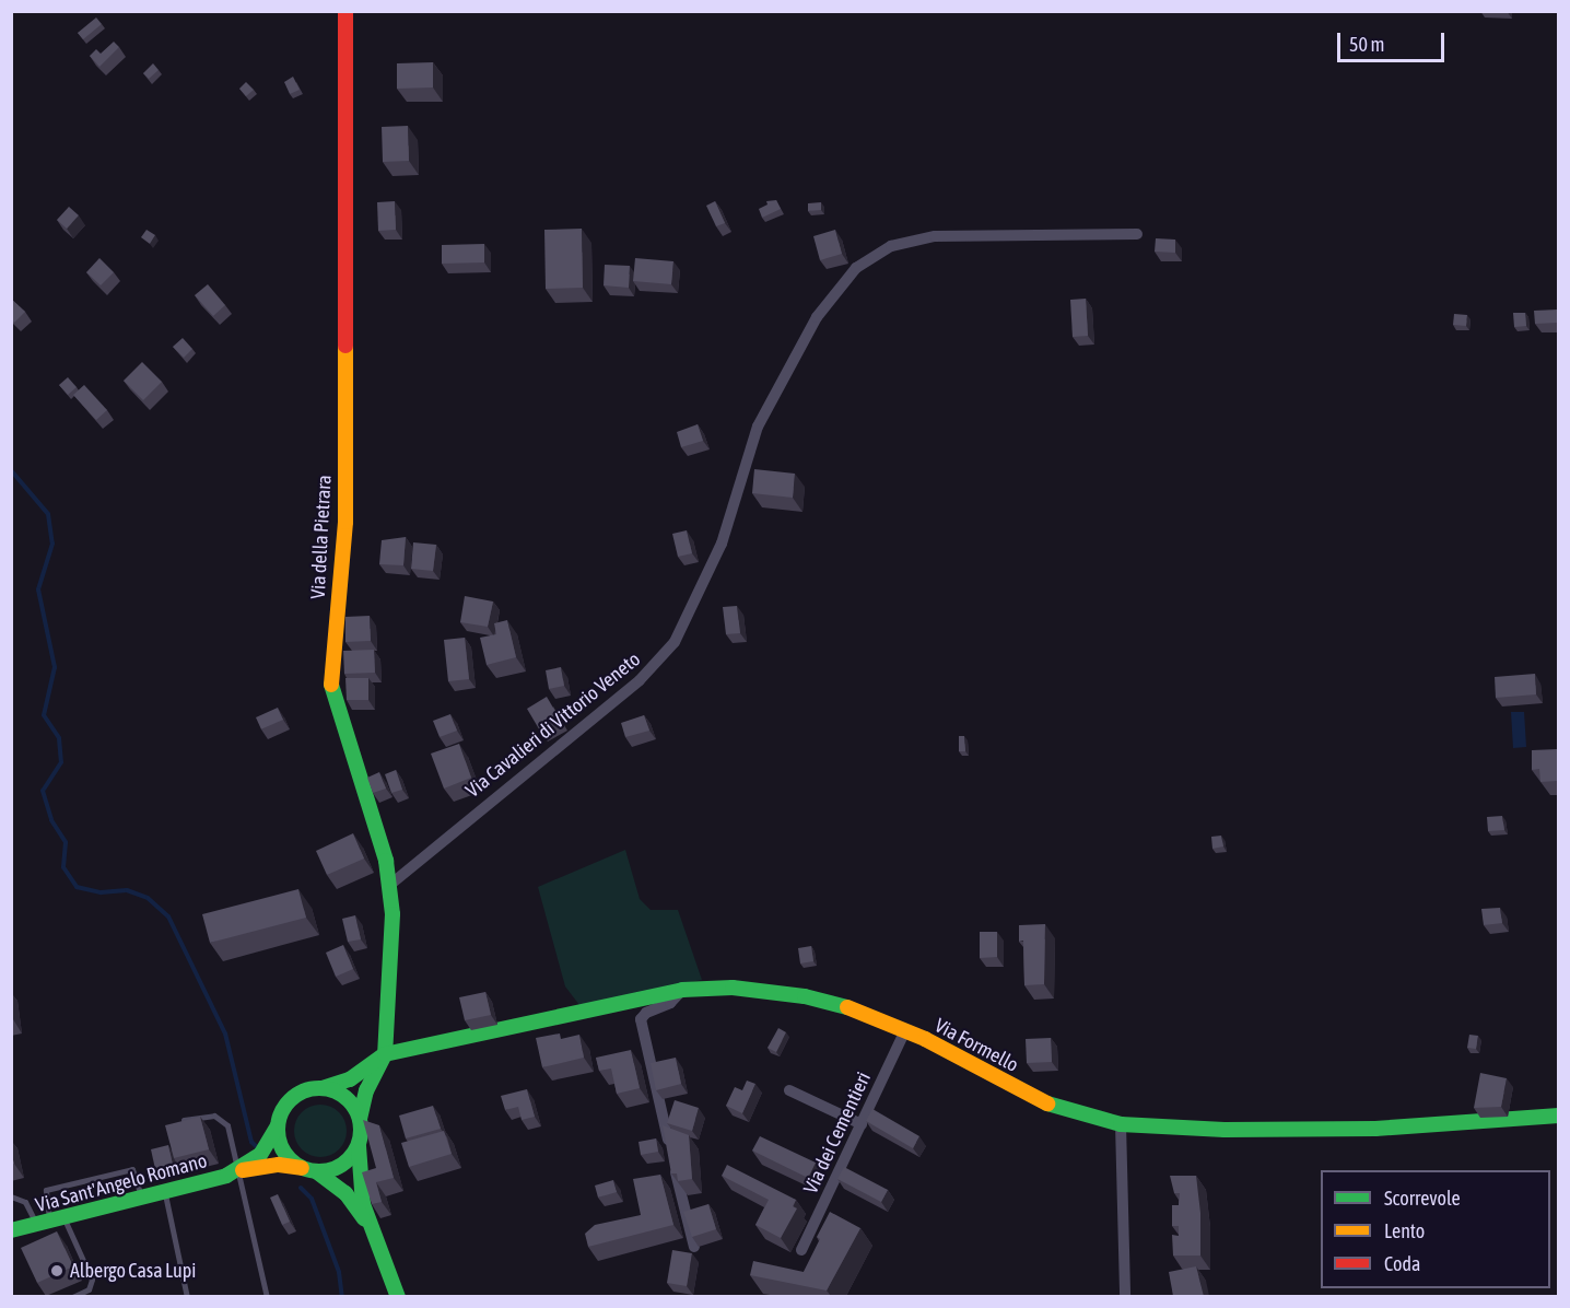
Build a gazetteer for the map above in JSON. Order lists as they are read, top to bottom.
{
  "streets": {
    "main road": ["Via della Pietrara", "Via Formello", "Via Sant'Angelo Romano"],
    "street": ["Via Cavalieri di Vittorio Veneto", "Via dei Cementieri"]
  },
  "crossings": [
    ["Via della Pietrara", "Via Cavalieri di Vittorio Veneto"],
    ["Via della Pietrara", "Via Formello"],
    ["Via Formello", "Via dei Cementieri"]
  ],
  "places": ["Albergo Casa Lupi"],
  "legend": ["Scorrevole", "Lento", "Coda"],
  "scale_bar": "50 m"
}
